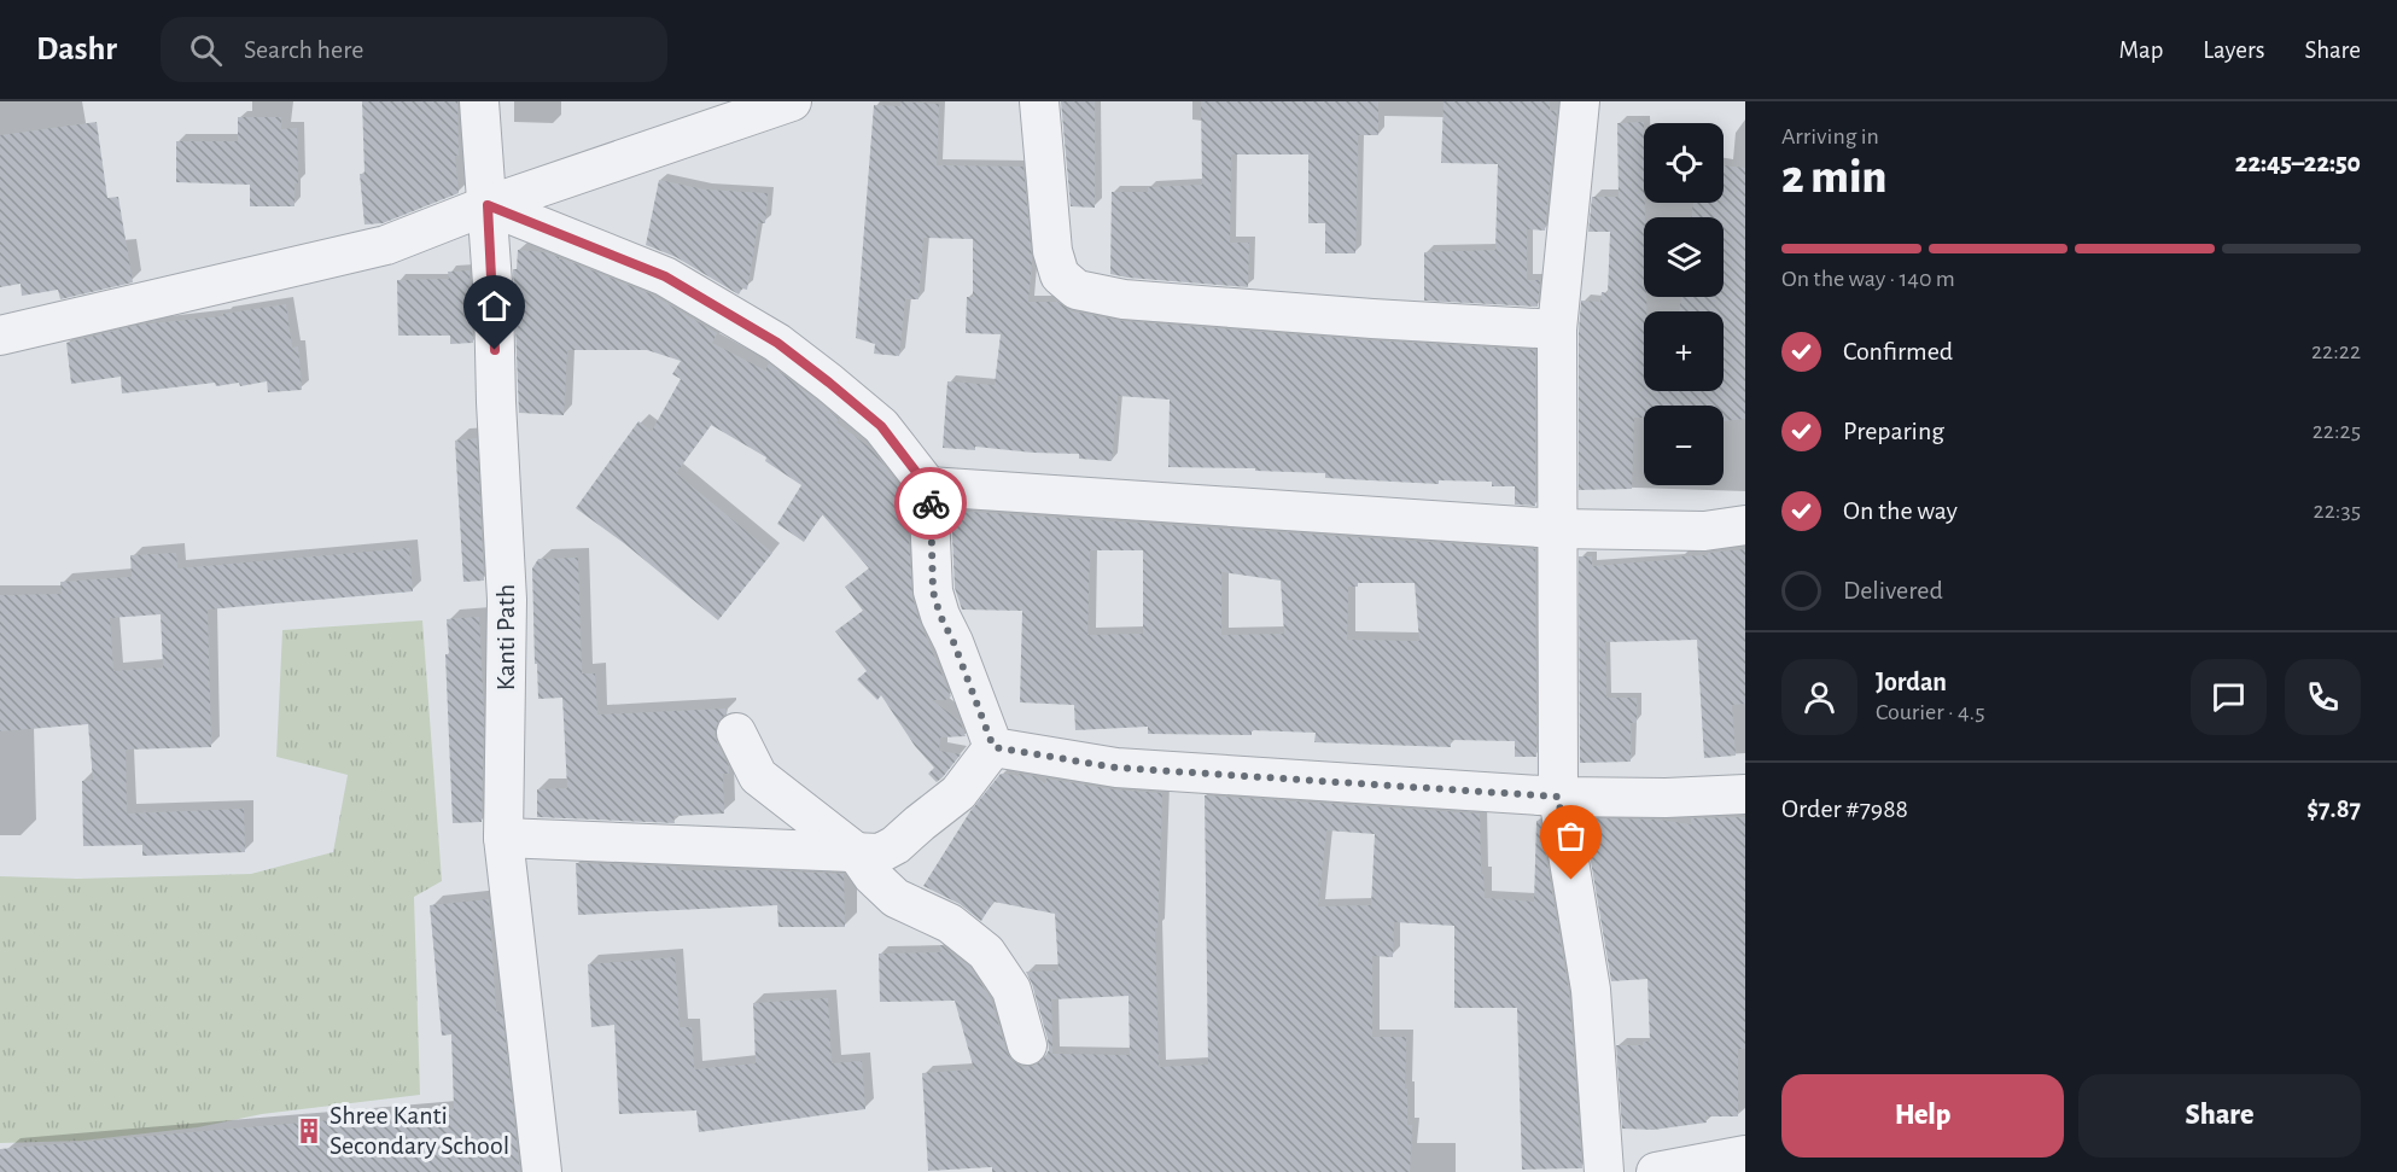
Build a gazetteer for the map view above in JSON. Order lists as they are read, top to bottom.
{
  "streets": {
    "street": ["Kanti Path"]
  },
  "places": {
    "building": ["Shree Kanti Secondary School"]
  },
  "page": {
    "header": "Dashr",
    "search": "Search here",
    "nav": ["Map", "Layers", "Share"],
    "heading": ["2 min", "Arriving in", "22:45–22:50"],
    "panel": [
      "Jordan",
      "Courier · 4.5",
      "Order #7988",
      "$7.87"
    ],
    "map_buttons": ["+", "−"],
    "bar": "On the way · 140 m",
    "list": [
      ["Confirmed", "22:22"],
      ["Preparing", "22:25"],
      ["On the way", "22:35"],
      "Delivered"
    ],
    "buttons": ["Help", "Share"]
  }
}
